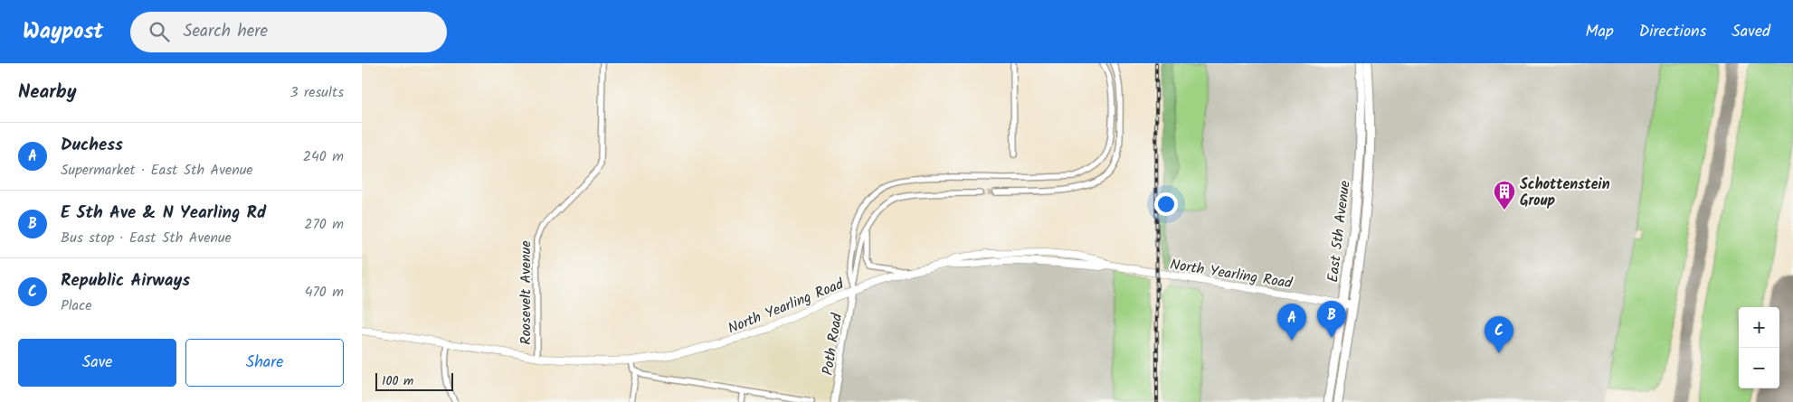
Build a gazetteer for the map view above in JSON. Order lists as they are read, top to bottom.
{
  "streets": {
    "main road": ["East 5th Avenue", "North Yearling Road"],
    "street": ["Roosevelt Avenue", "Poth Road"]
  },
  "crossings": [
    ["East 5th Avenue", "North Yearling Road"],
    ["North Yearling Road", "Roosevelt Avenue"],
    ["North Yearling Road", "Poth Road"]
  ],
  "places": {
    "building": ["Schottenstein Group"]
  },
  "scale_bar": "100 m",
  "page": {
    "header": "Waypost",
    "search": "Search here",
    "nav": ["Map", "Directions", "Saved"],
    "heading": ["Nearby", "3 results"],
    "list": [
      {
        "mark": "A",
        "name": "Duchess",
        "note": "Supermarket · East 5th Avenue",
        "value": "240 m"
      },
      {
        "mark": "B",
        "name": "E 5th Ave & N Yearling Rd",
        "note": "Bus stop · East 5th Avenue",
        "value": "270 m"
      },
      {
        "mark": "C",
        "name": "Republic Airways",
        "note": "Place",
        "value": "470 m"
      }
    ],
    "pins": ["B", "A", "C"],
    "map_buttons": ["+", "−"],
    "buttons": ["Save", "Share"],
    "scale": "100 m"
  }
}
